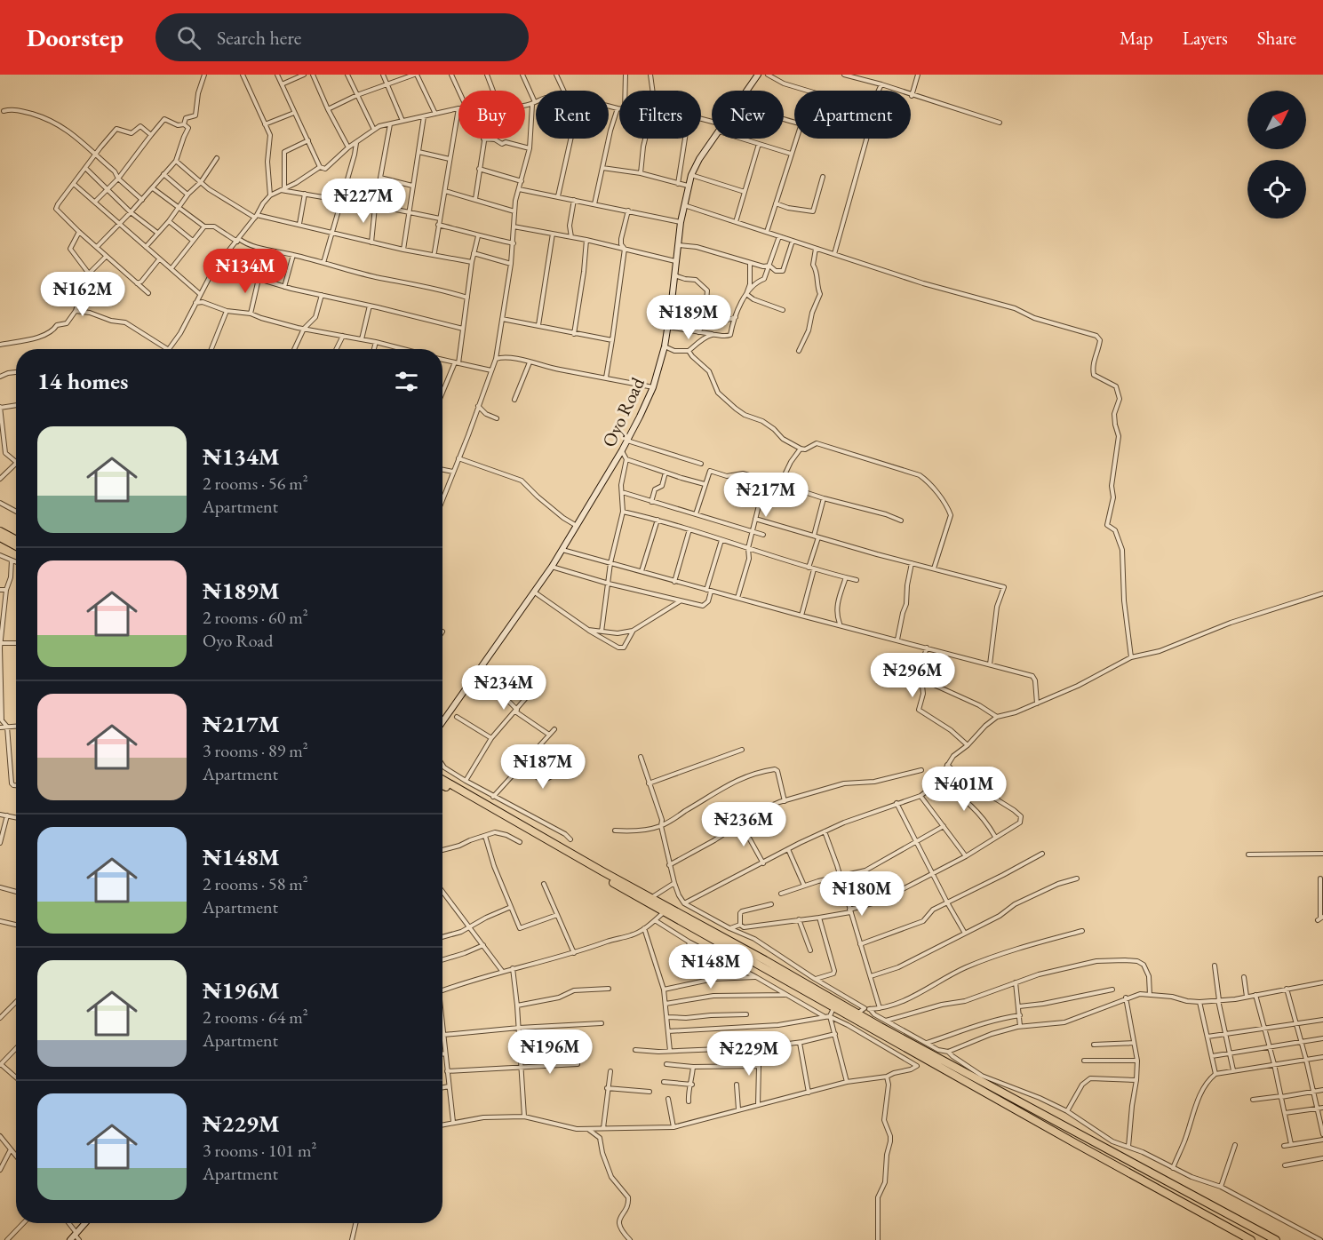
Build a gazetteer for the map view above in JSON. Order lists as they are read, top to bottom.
{
  "streets": {
    "street": ["Oyo Road"]
  },
  "north": "top right",
  "page": {
    "header": "Doorstep",
    "search": "Search here",
    "nav": ["Map", "Layers", "Share"],
    "chip": [
      "Buy",
      "Rent",
      "Filters",
      "New",
      "Apartment"
    ],
    "price": [
      "₦227M",
      "₦134M",
      "₦162M",
      "₦189M",
      "₦217M",
      "₦296M",
      "₦234M",
      "₦187M",
      "₦401M",
      "₦236M",
      "₦180M",
      "₦148M",
      "₦196M",
      "₦229M"
    ],
    "heading": "14 homes",
    "list": [
      {
        "name": "₦134M",
        "note": "2 rooms · 56 m² · Apartment"
      },
      {
        "name": "₦189M",
        "note": "2 rooms · 60 m² · Oyo Road"
      },
      {
        "name": "₦217M",
        "note": "3 rooms · 89 m² · Apartment"
      },
      {
        "name": "₦148M",
        "note": "2 rooms · 58 m² · Apartment"
      },
      {
        "name": "₦196M",
        "note": "2 rooms · 64 m² · Apartment"
      },
      {
        "name": "₦229M",
        "note": "3 rooms · 101 m² · Apartment"
      }
    ]
  }
}
